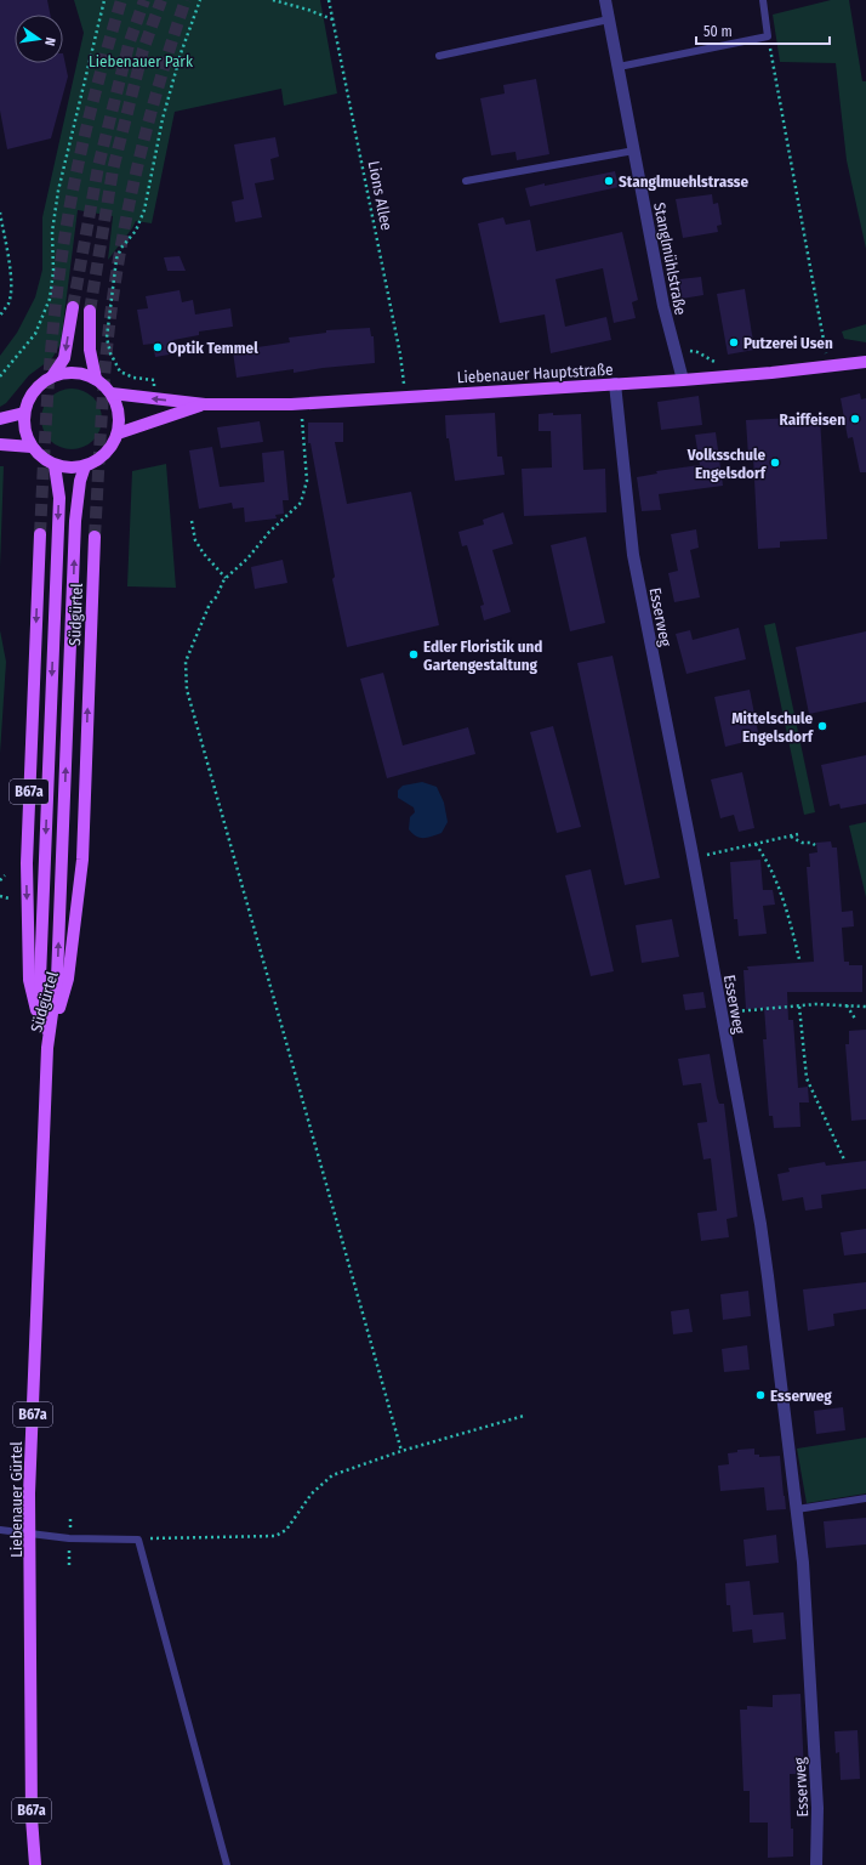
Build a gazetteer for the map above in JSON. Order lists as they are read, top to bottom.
{
  "streets": {
    "main road": [
      "Liebenauer Hauptstraße",
      "Südgürtel",
      "B67a",
      "Liebenauer Gürtel"
    ],
    "street": ["Stanglmühlstraße", "Esserweg"],
    "path": ["Lions Allee"]
  },
  "crossings": [
    ["Lions Allee", "Liebenauer Hauptstraße"],
    ["Stanglmühlstraße", "Liebenauer Hauptstraße"],
    ["Liebenauer Hauptstraße", "Esserweg"],
    ["Südgürtel", "Liebenauer Gürtel"]
  ],
  "parks": ["Liebenauer Park"],
  "places": [
    "Stanglmuehlstrasse",
    "Putzerei Usen",
    "Optik Temmel",
    "Raiffeisen",
    "Volksschule Engelsdorf",
    "Edler Floristik und Gartengestaltung",
    "Mittelschule Engelsdorf",
    "Esserweg"
  ],
  "scale_bar": "50 m",
  "north": "right"
}
